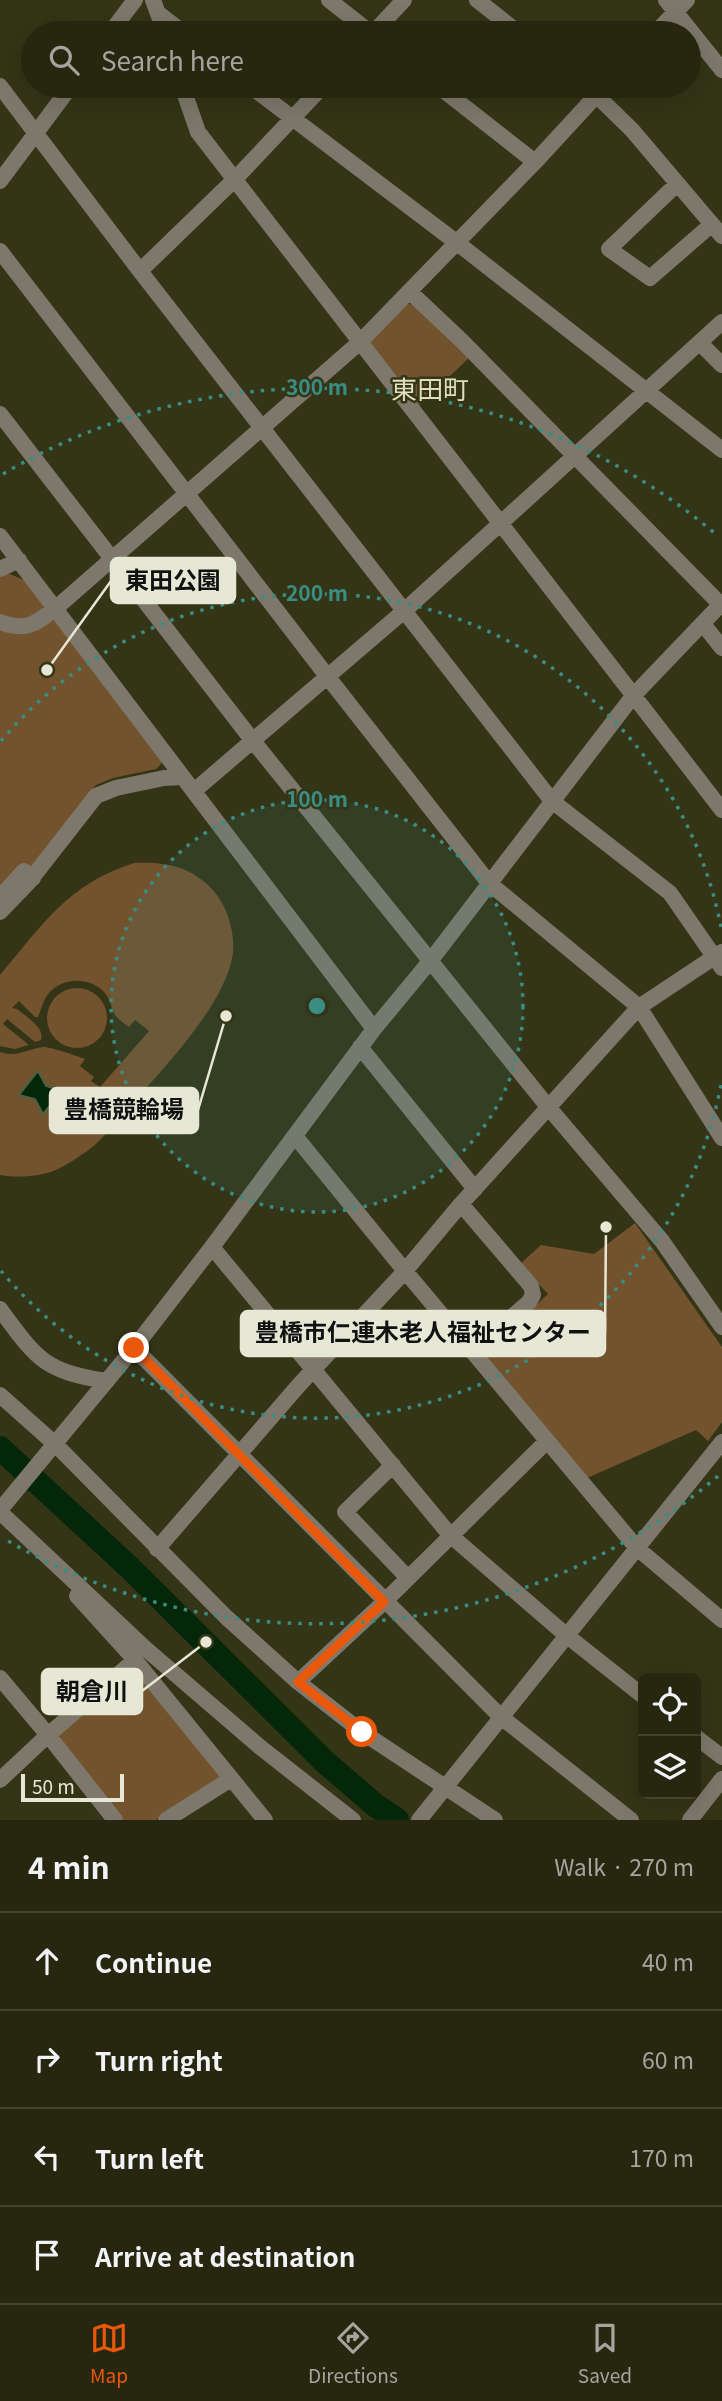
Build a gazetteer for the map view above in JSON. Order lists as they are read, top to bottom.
{
  "districts": ["東田町"],
  "places": [
    "東田公園",
    "豊橋競輪場",
    "豊橋市仁連木老人福祉センター",
    "朝倉川"
  ],
  "scale_bar": "50 m",
  "page": {
    "search": "Search here",
    "scale": "50 m",
    "heading": ["4 min", "Walk · 270 m"],
    "list": [
      ["Continue", "40 m"],
      ["Turn right", "60 m"],
      ["Turn left", "170 m"],
      "Arrive at destination"
    ],
    "nav": ["Map", "Directions", "Saved"]
  },
  "rings": ["300 m", "200 m", "100 m"]
}
